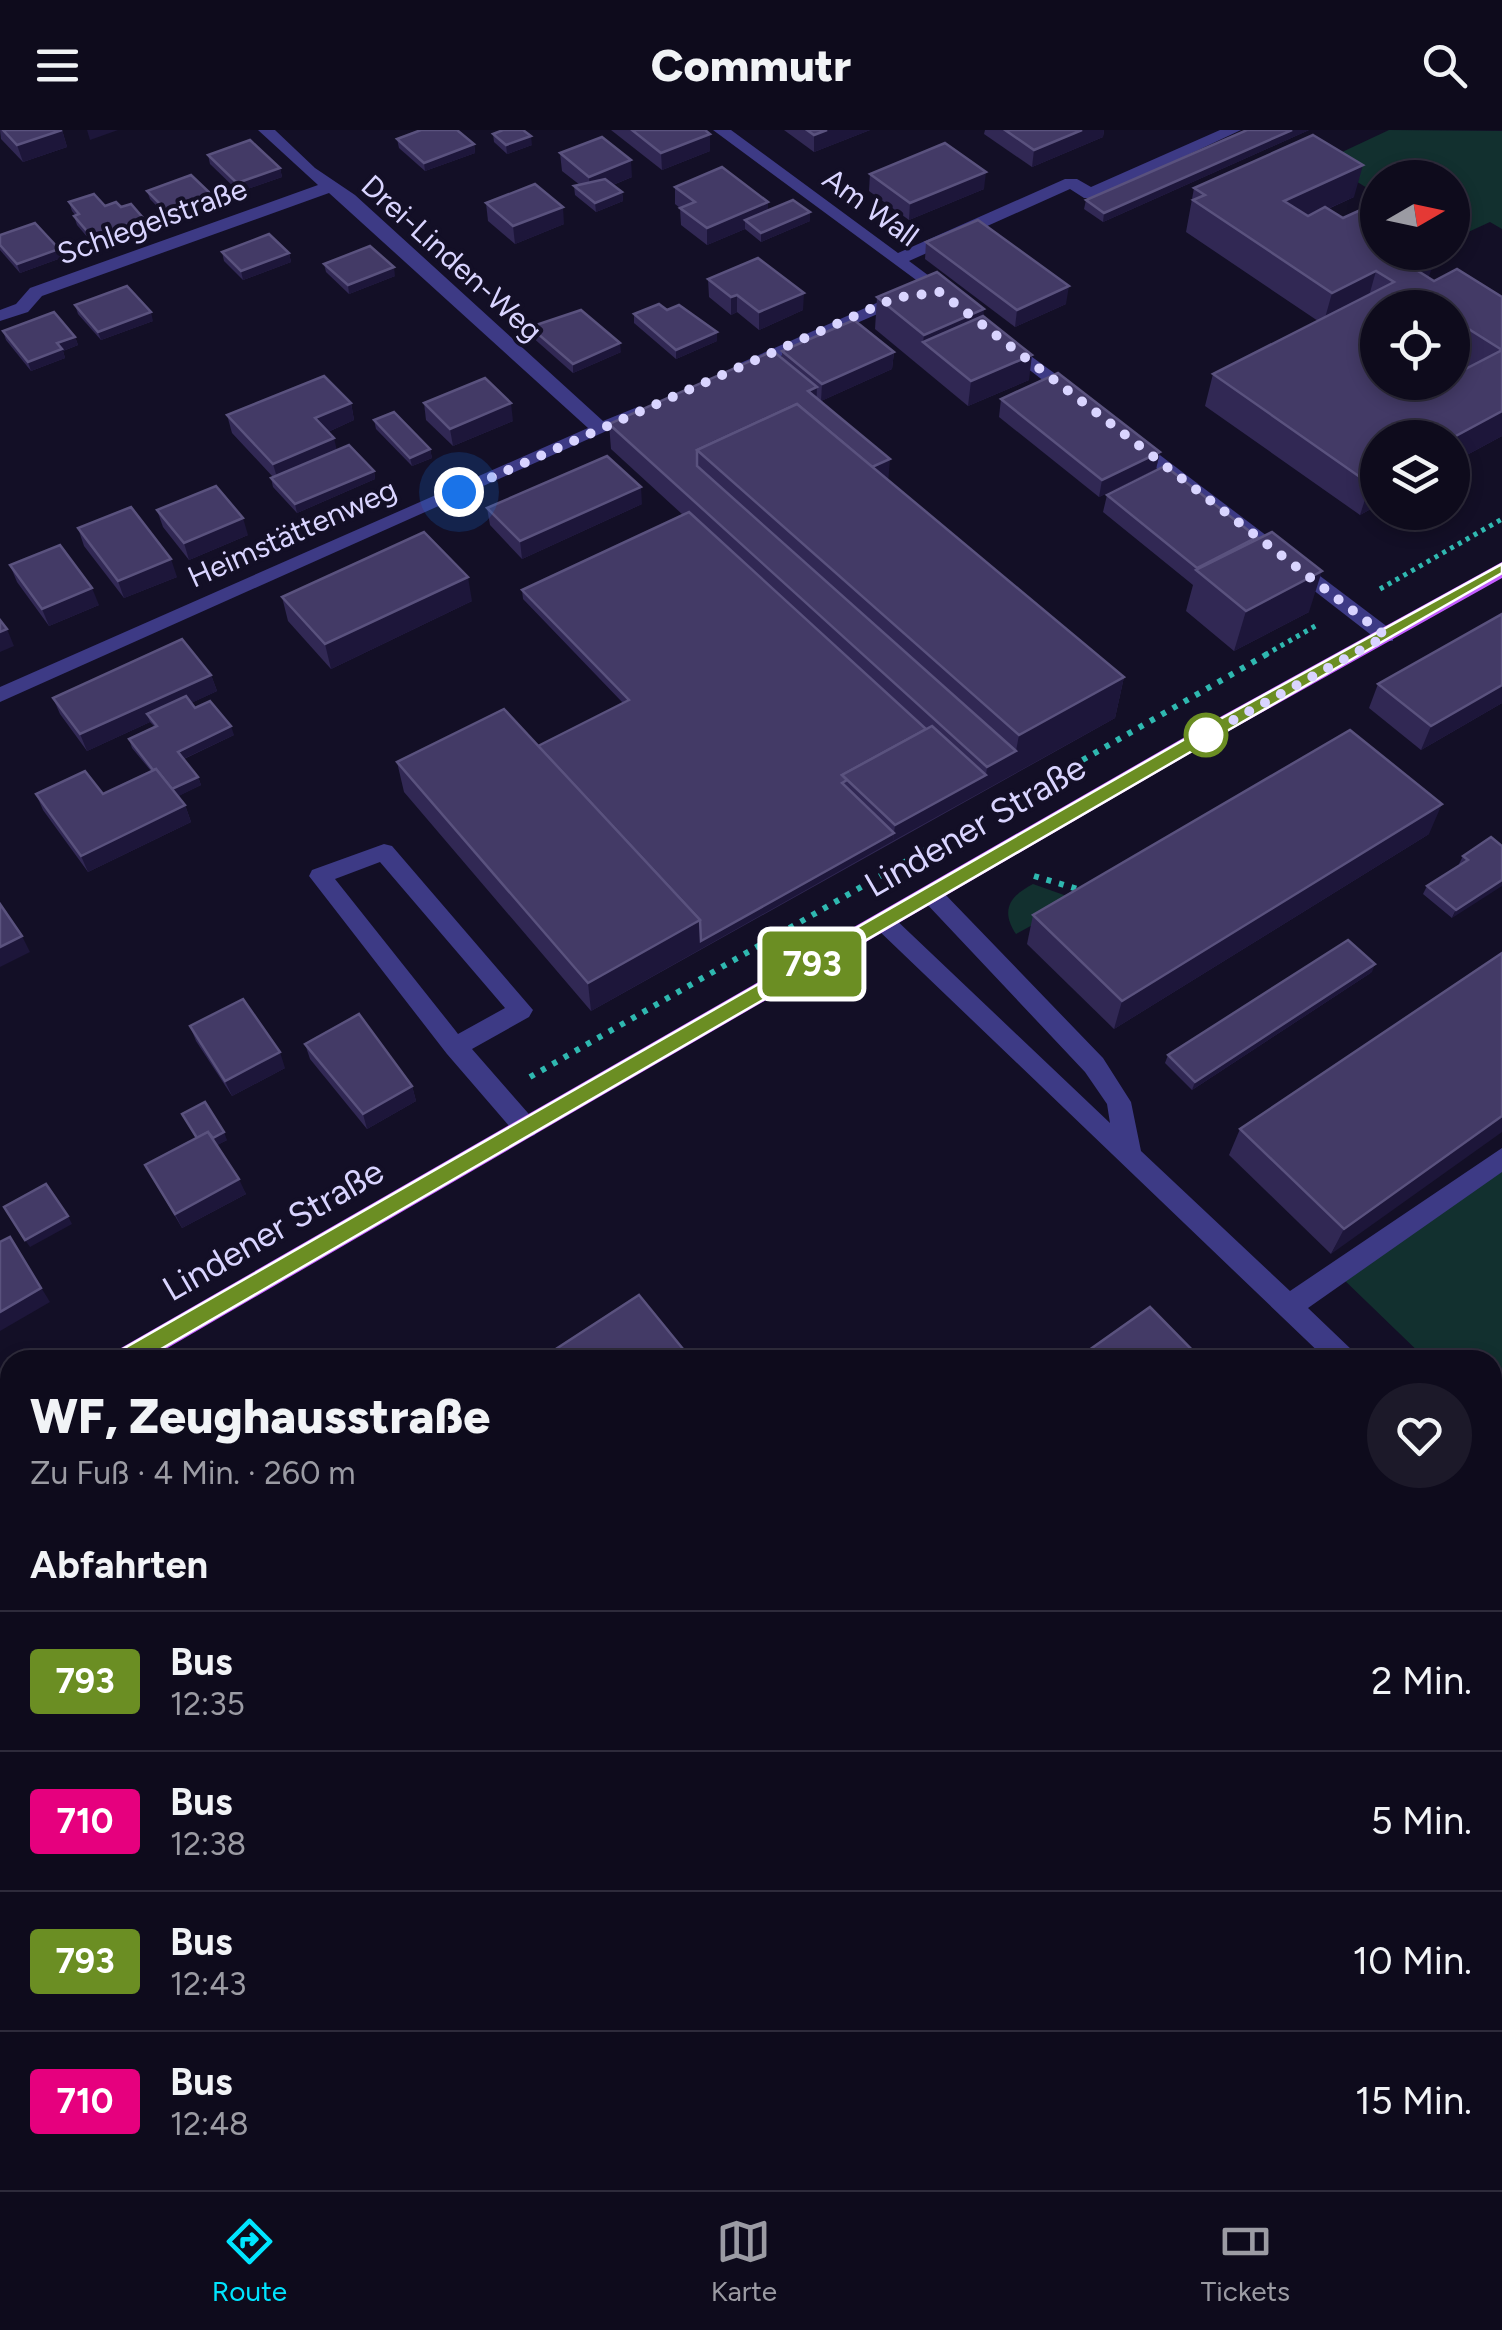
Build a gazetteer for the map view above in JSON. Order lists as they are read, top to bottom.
{
  "streets": {
    "main road": ["Lindener Straße"],
    "street": [
      "Am Wall",
      "Schlegelstraße",
      "Drei-Linden-Weg",
      "Heimstättenweg"
    ]
  },
  "crossings": [
    ["Schlegelstraße", "Drei-Linden-Weg"],
    ["Drei-Linden-Weg", "Heimstättenweg"]
  ],
  "lines": ["bus line 793"],
  "north": "right",
  "page": {
    "header": "Commutr",
    "on_map": "793",
    "heading": [
      ["WF, Zeughausstraße", "Zu Fuß · 4 Min. · 260 m"],
      "Abfahrten"
    ],
    "list": [
      {
        "mark": "793",
        "name": "Bus",
        "note": "12:35",
        "value": "2 Min."
      },
      {
        "mark": "710",
        "name": "Bus",
        "note": "12:38",
        "value": "5 Min."
      },
      {
        "mark": "793",
        "name": "Bus",
        "note": "12:43",
        "value": "10 Min."
      },
      {
        "mark": "710",
        "name": "Bus",
        "note": "12:48",
        "value": "15 Min."
      }
    ],
    "tabs": ["Route", "Karte", "Tickets"]
  }
}
